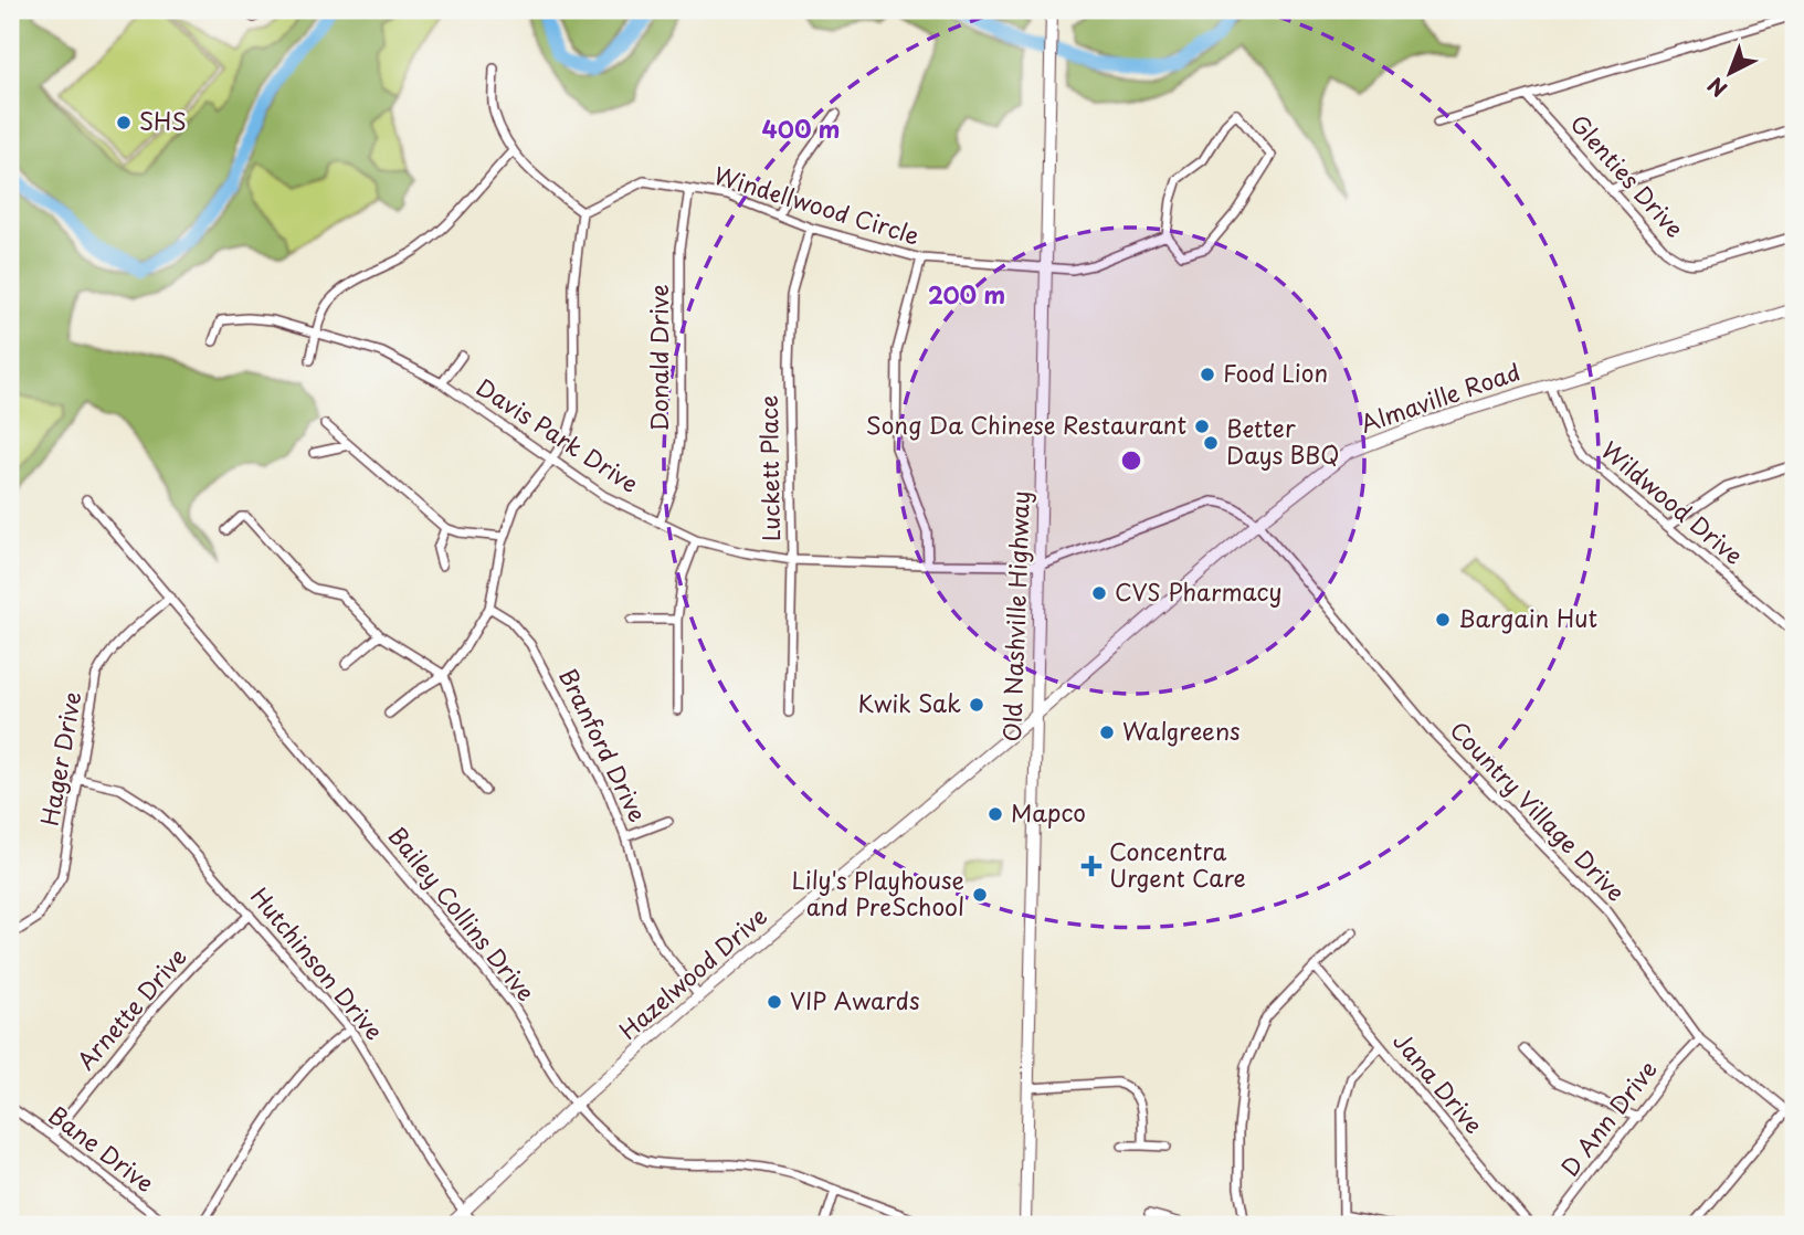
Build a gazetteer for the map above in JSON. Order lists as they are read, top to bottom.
{
  "streets": {
    "street": [
      "Glenties Drive",
      "Windellwood Circle",
      "Donald Drive",
      "Almaville Road",
      "Davis Park Drive",
      "Luckett Place",
      "Wildwood Drive",
      "Old Nashville Highway",
      "Branford Drive",
      "Hager Drive",
      "Country Village Drive",
      "Bailey Collins Drive",
      "Hutchinson Drive",
      "Hazelwood Drive",
      "Arnette Drive",
      "Jana Drive",
      "D Ann Drive",
      "Bane Drive"
    ]
  },
  "crossings": [
    ["Windellwood Circle", "Donald Drive"],
    ["Windellwood Circle", "Luckett Place"],
    ["Windellwood Circle", "Old Nashville Highway"],
    ["Donald Drive", "Davis Park Drive"],
    ["Almaville Road", "Wildwood Drive"],
    ["Almaville Road", "Country Village Drive"],
    ["Almaville Road", "Hazelwood Drive"],
    ["Davis Park Drive", "Luckett Place"],
    ["Davis Park Drive", "Old Nashville Highway"],
    ["Old Nashville Highway", "Hazelwood Drive"],
    ["Branford Drive", "Hazelwood Drive"],
    ["Hager Drive", "Bailey Collins Drive"],
    ["Hager Drive", "Hutchinson Drive"],
    ["Country Village Drive", "Hazelwood Drive"],
    ["Country Village Drive", "D Ann Drive"],
    ["Bailey Collins Drive", "Hazelwood Drive"],
    ["Hutchinson Drive", "Hazelwood Drive"],
    ["Hutchinson Drive", "Arnette Drive"],
    ["Arnette Drive", "Bane Drive"]
  ],
  "places": {
    "other": [
      "SHS",
      "Food Lion",
      "Song Da Chinese Restaurant",
      "Better Days BBQ",
      "CVS Pharmacy",
      "Bargain Hut",
      "Kwik Sak",
      "Walgreens",
      "Mapco",
      "Lily's Playhouse and PreSchool",
      "VIP Awards"
    ],
    "health": ["Concentra Urgent Care"]
  },
  "north": "bottom left",
  "rings": ["400 m", "200 m"]
}
